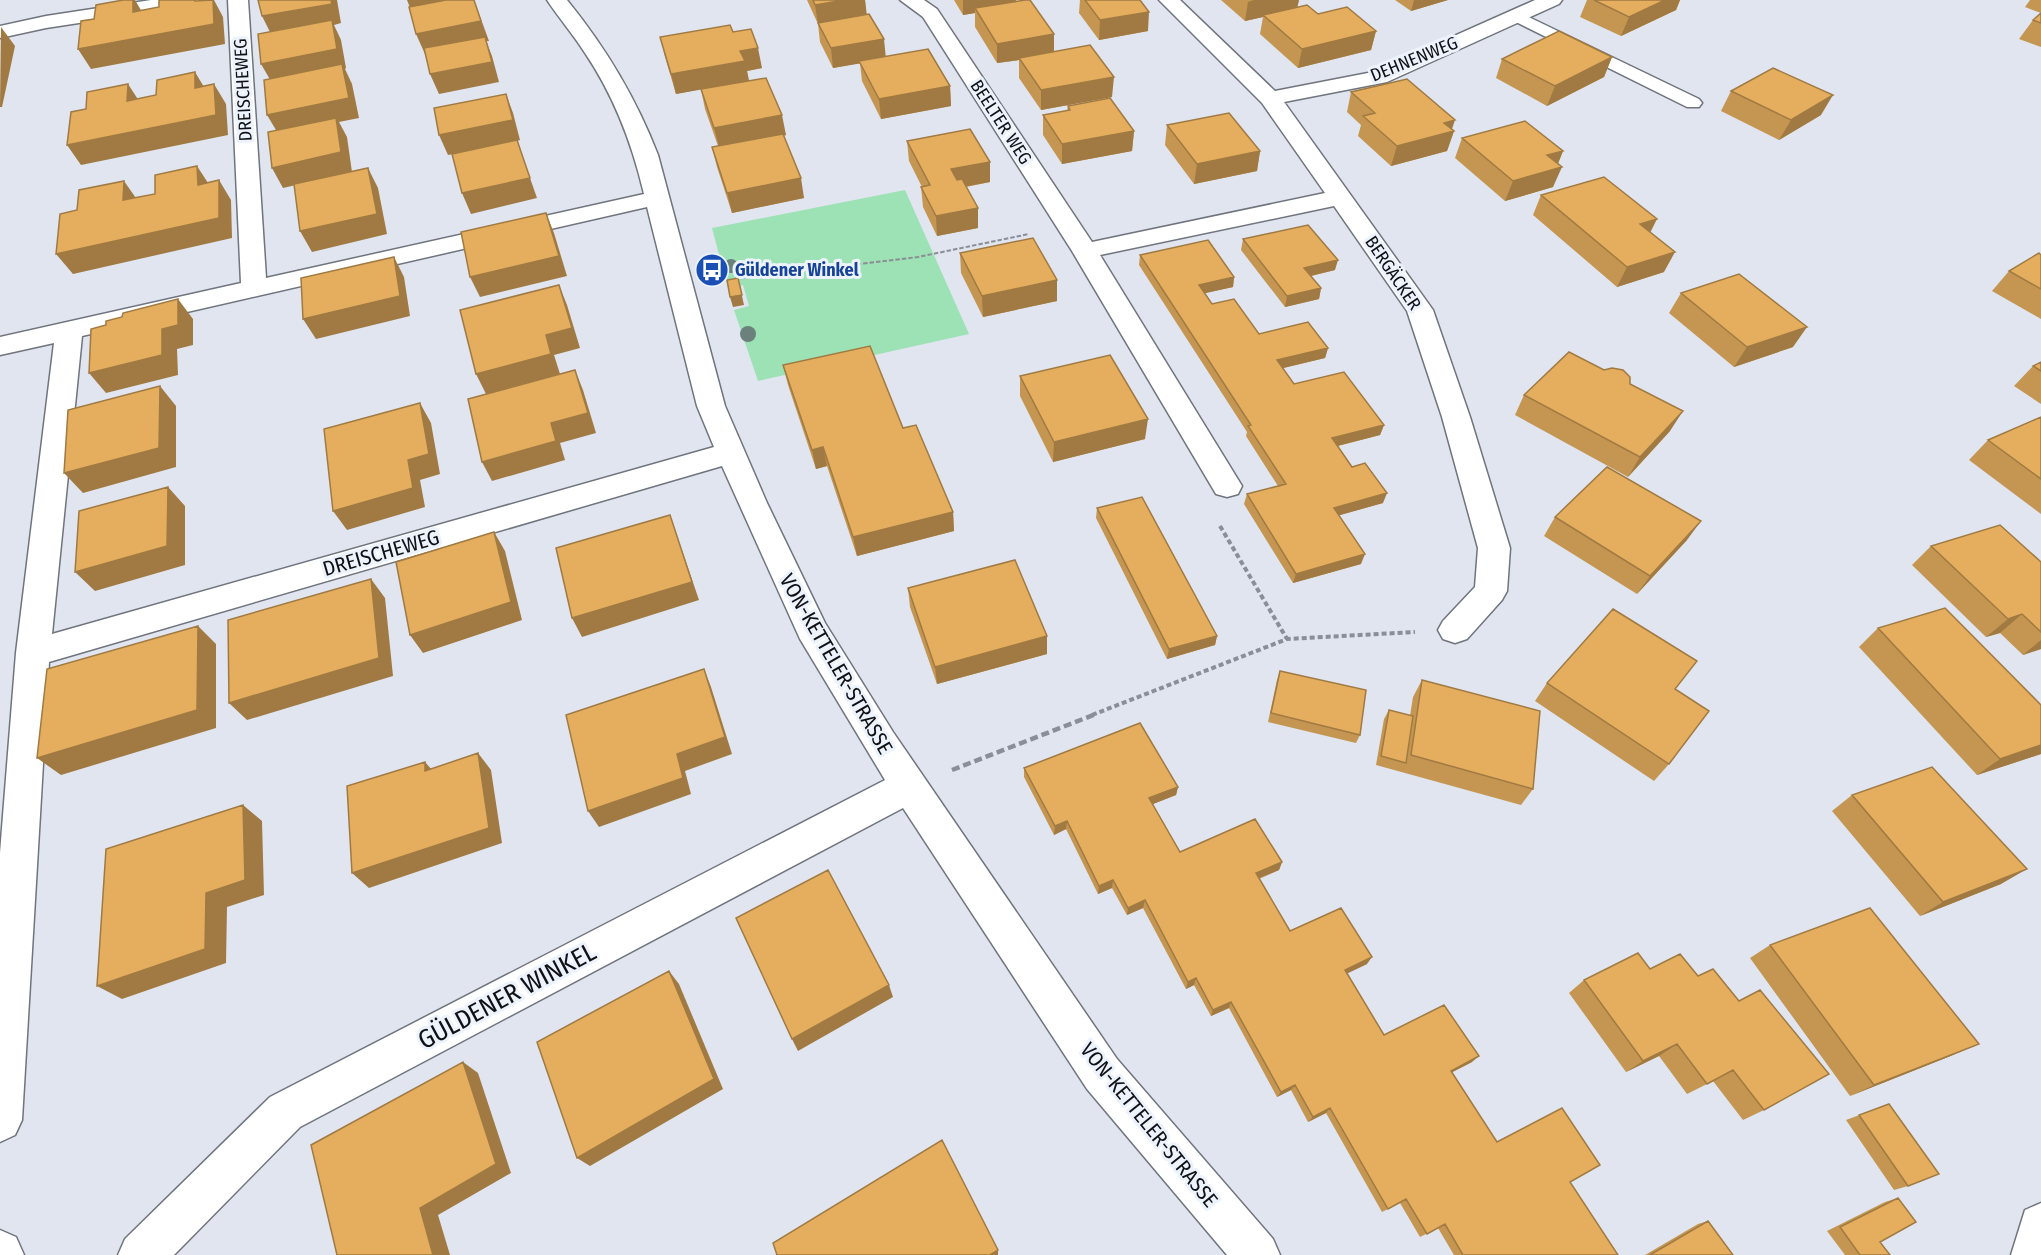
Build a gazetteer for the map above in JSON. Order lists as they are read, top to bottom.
{
  "streets": {
    "street": [
      "DEHNENWEG",
      "DREISCHEWEG",
      "BEELTER WEG",
      "BERGÄCKER",
      "VON-KETTELER-STRASSE",
      "GÜLDENER WINKEL"
    ]
  },
  "crossings": [
    ["DEHNENWEG", "BERGÄCKER"],
    ["DREISCHEWEG", "VON-KETTELER-STRASSE"],
    ["VON-KETTELER-STRASSE", "GÜLDENER WINKEL"]
  ],
  "places": {
    "bus stop": ["Güldener Winkel"]
  }
}
